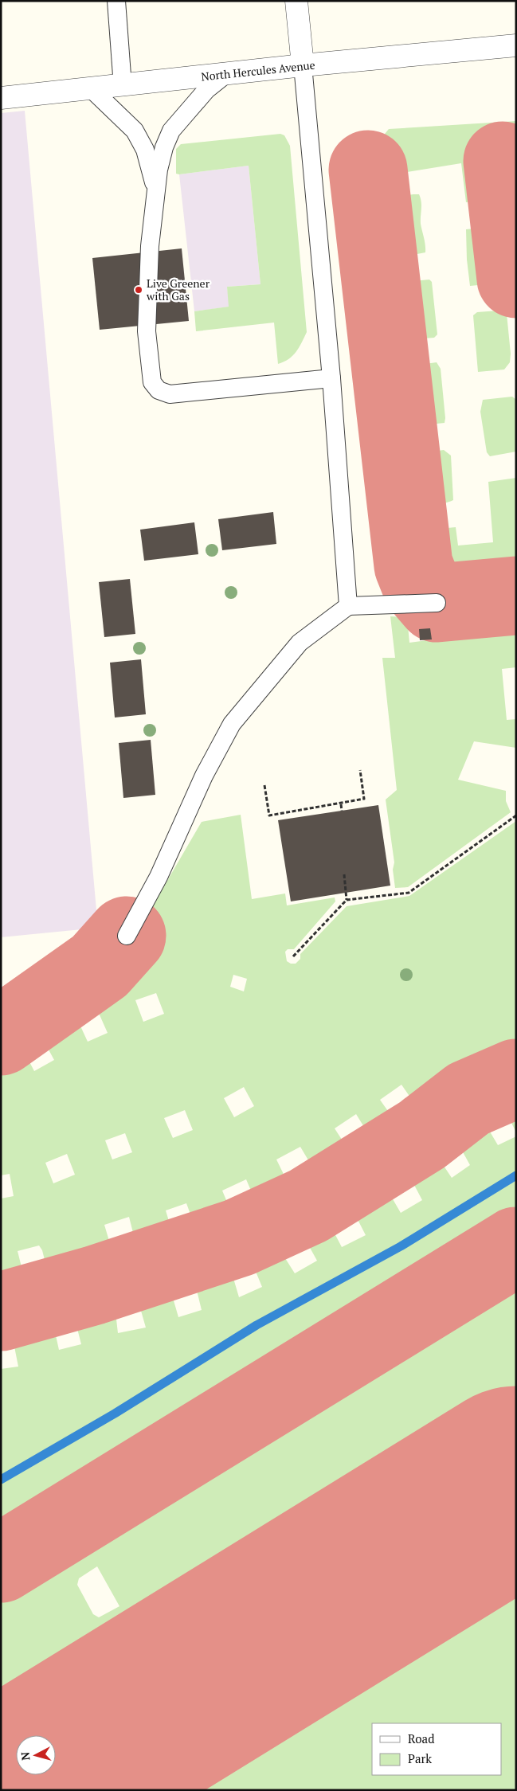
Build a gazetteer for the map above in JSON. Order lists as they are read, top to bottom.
{
  "streets": {
    "street": ["North Hercules Avenue"]
  },
  "places": ["Live Greener with Gas"],
  "legend": ["Road", "Park"],
  "north": "left"
}
